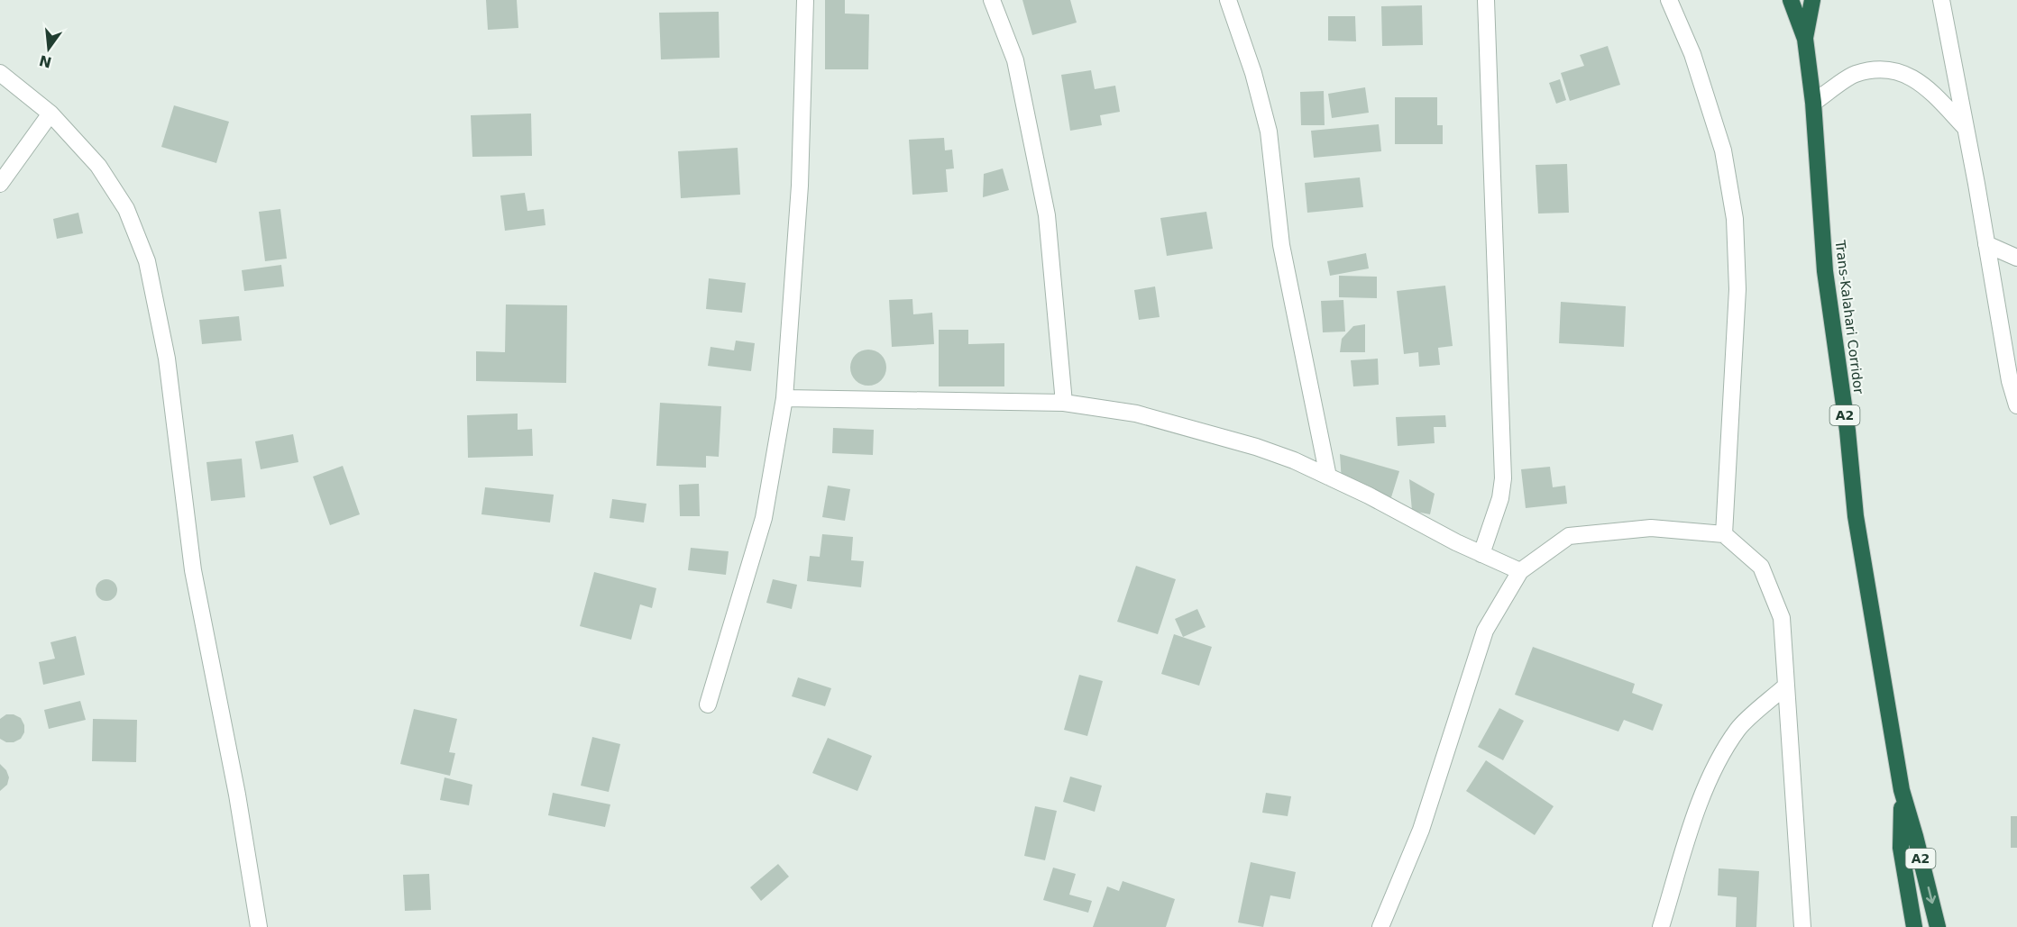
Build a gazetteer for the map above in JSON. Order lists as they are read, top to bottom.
{
  "streets": {
    "highway": ["Trans-Kalahari Corridor", "A2"]
  },
  "north": "bottom"
}
